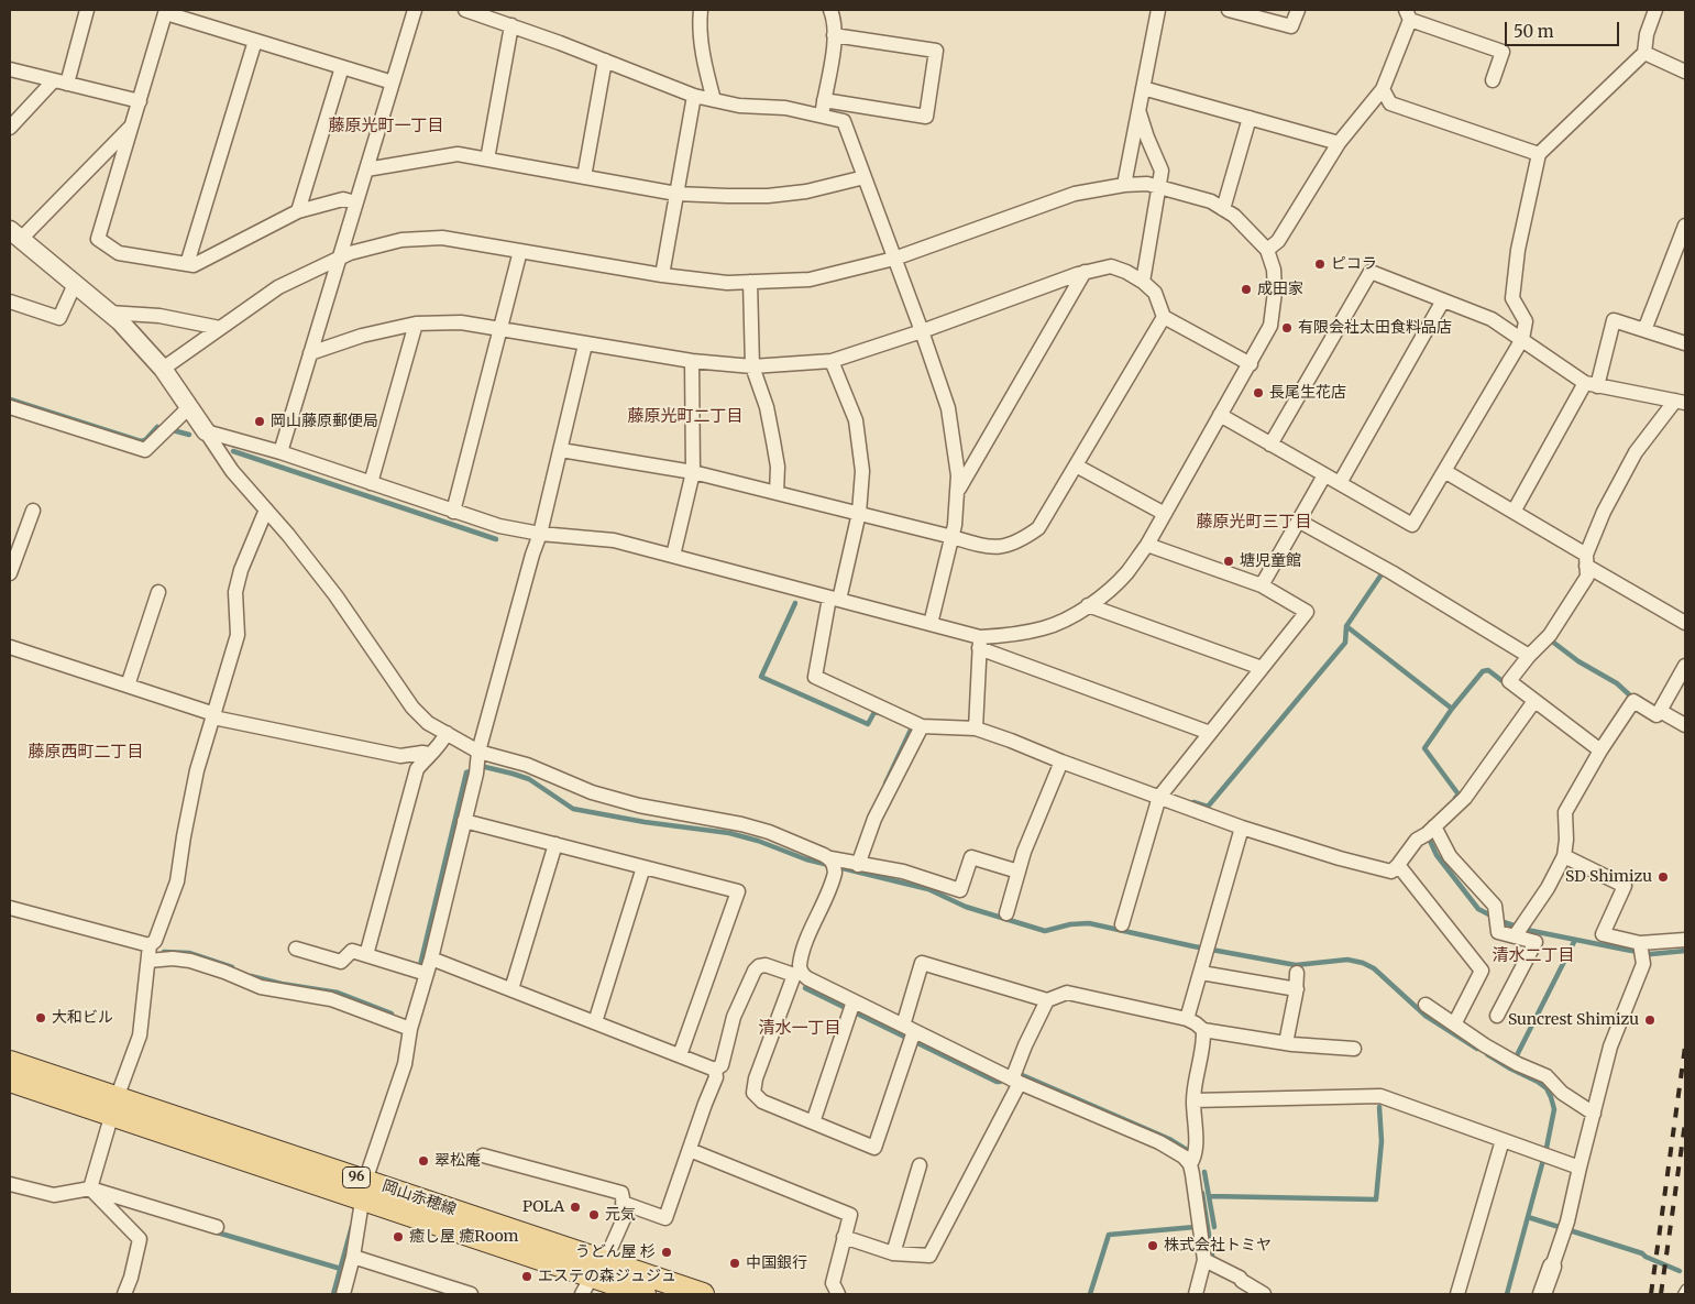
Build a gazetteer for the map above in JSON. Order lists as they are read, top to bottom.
{
  "streets": {
    "main road": ["96", "岡山赤穂線"]
  },
  "districts": [
    "藤原光町一丁目",
    "藤原光町二丁目",
    "藤原光町三丁目",
    "藤原西町二丁目",
    "清水二丁目",
    "清水一丁目"
  ],
  "places": [
    "ピコラ",
    "成田家",
    "有限会社太田食料品店",
    "長尾生花店",
    "岡山藤原郵便局",
    "塘児童館",
    "SD Shimizu",
    "大和ビル",
    "Suncrest Shimizu",
    "翠松庵",
    "POLA",
    "元気",
    "癒し屋 癒Room",
    "株式会社トミヤ",
    "うどん屋 杉",
    "中国銀行",
    "エステの森ジュジュ"
  ],
  "scale_bar": "50 m"
}
